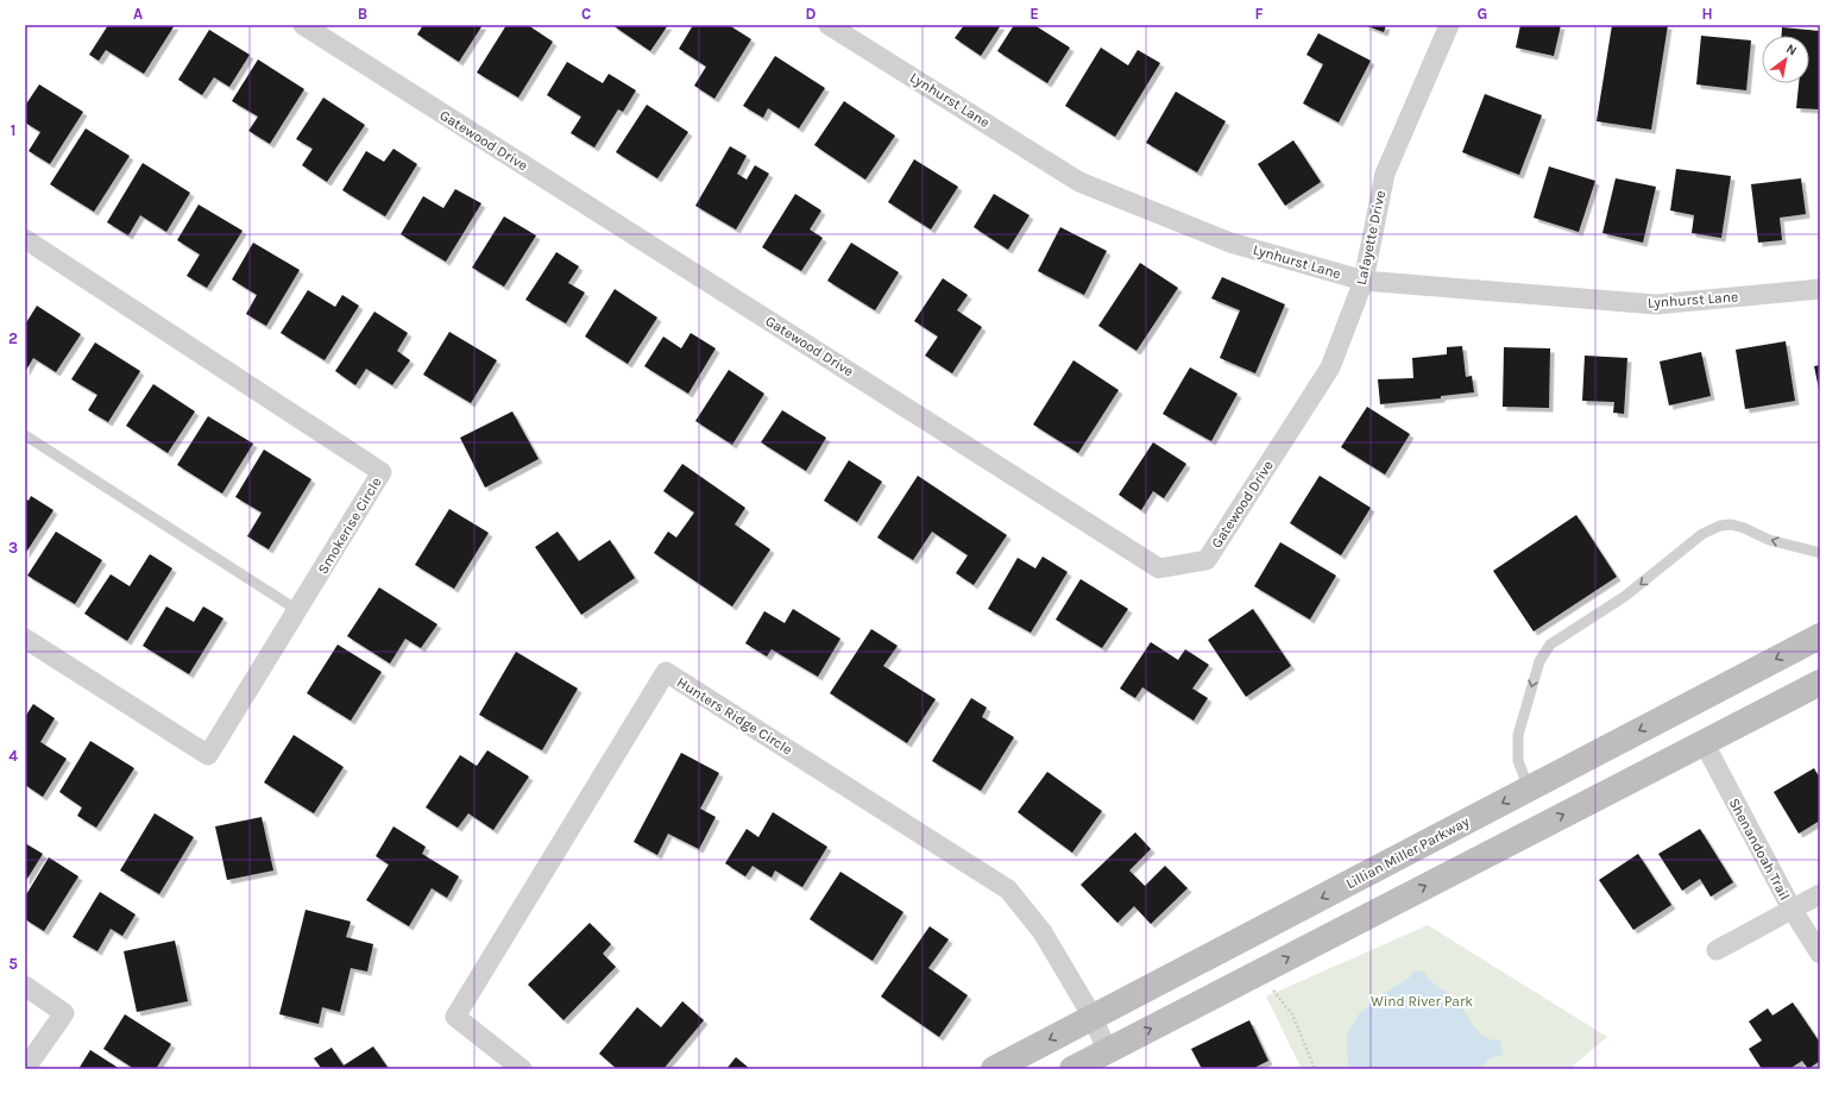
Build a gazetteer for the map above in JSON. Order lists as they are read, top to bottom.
{
  "streets": {
    "main road": ["Lillian Miller Parkway"],
    "street": [
      "Lynhurst Lane",
      "Gatewood Drive",
      "Lafayette Drive",
      "Smokerise Circle",
      "Hunters Ridge Circle",
      "Shenandoah Trail"
    ]
  },
  "crossings": [
    ["Lynhurst Lane", "Lafayette Drive"],
    ["Gatewood Drive", "Lafayette Drive"],
    ["Hunters Ridge Circle", "Lillian Miller Parkway"]
  ],
  "parks": ["Wind River Park"],
  "north": "top right",
  "grid": {
    "columns": [
      "A",
      "B",
      "C",
      "D",
      "E",
      "F",
      "G",
      "H"
    ],
    "rows": [
      "1",
      "2",
      "3",
      "4",
      "5"
    ]
  }
}
